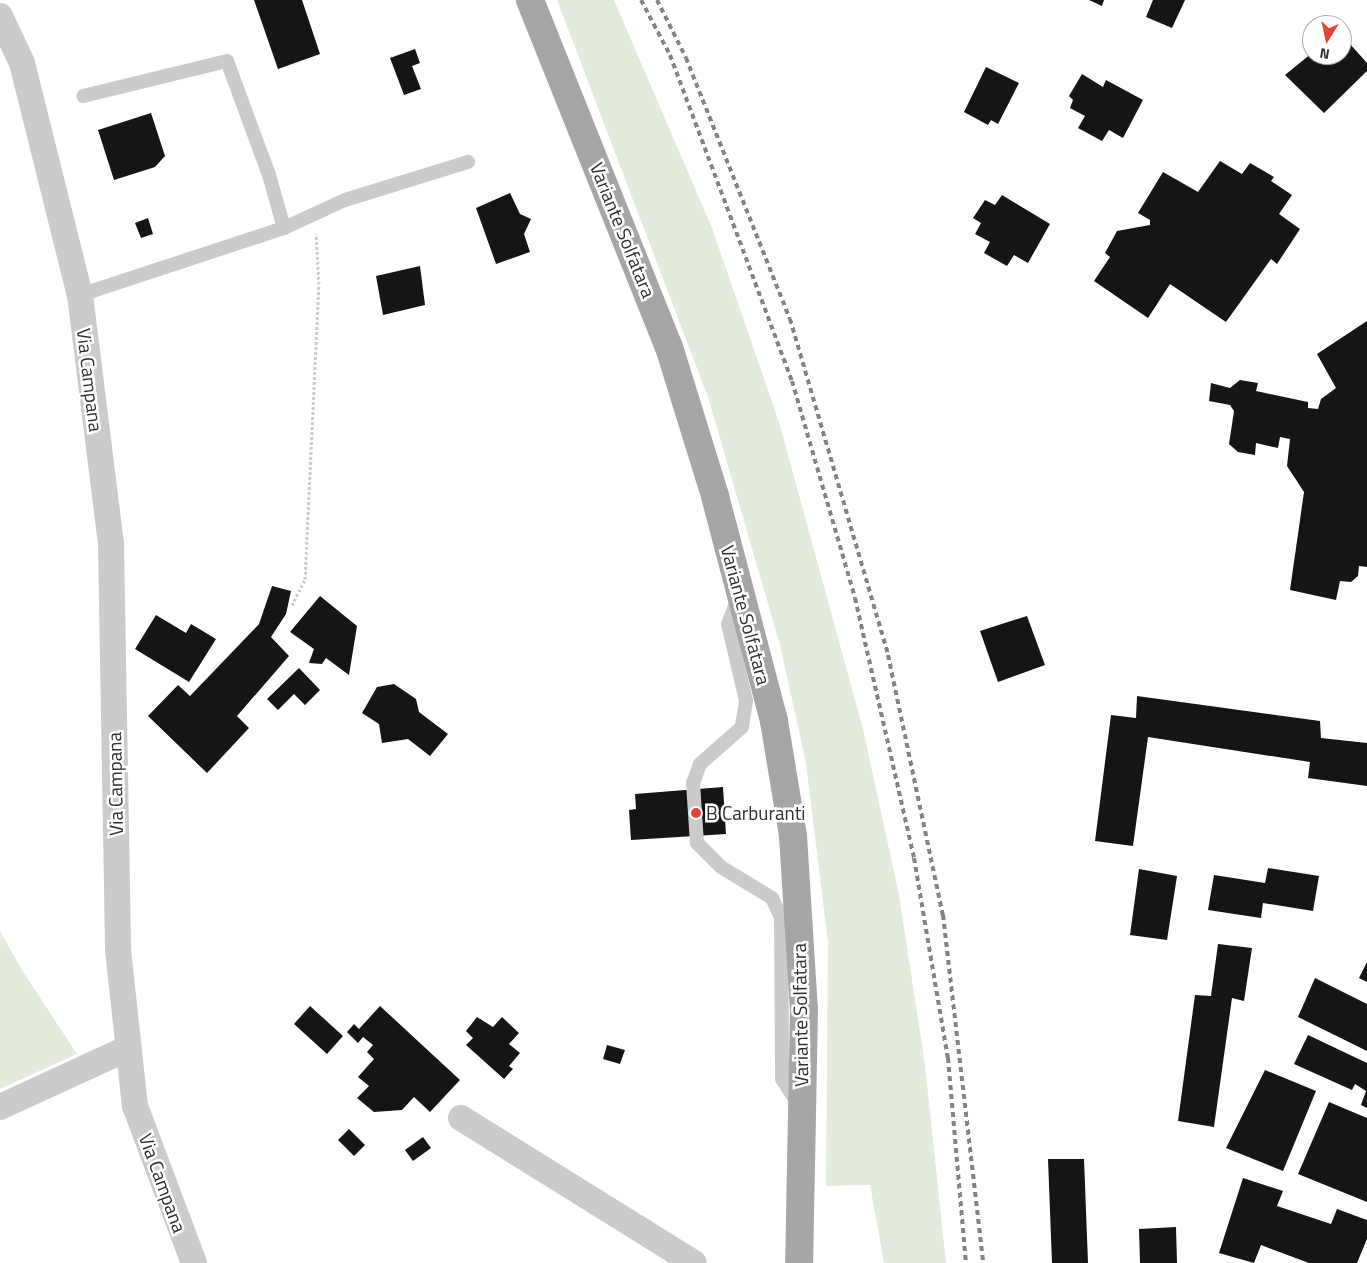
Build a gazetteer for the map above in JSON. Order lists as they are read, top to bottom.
{
  "streets": {
    "main road": ["Variante Solfatara"],
    "street": ["Via Campana"]
  },
  "places": ["B Carburanti"],
  "north": "bottom"
}
